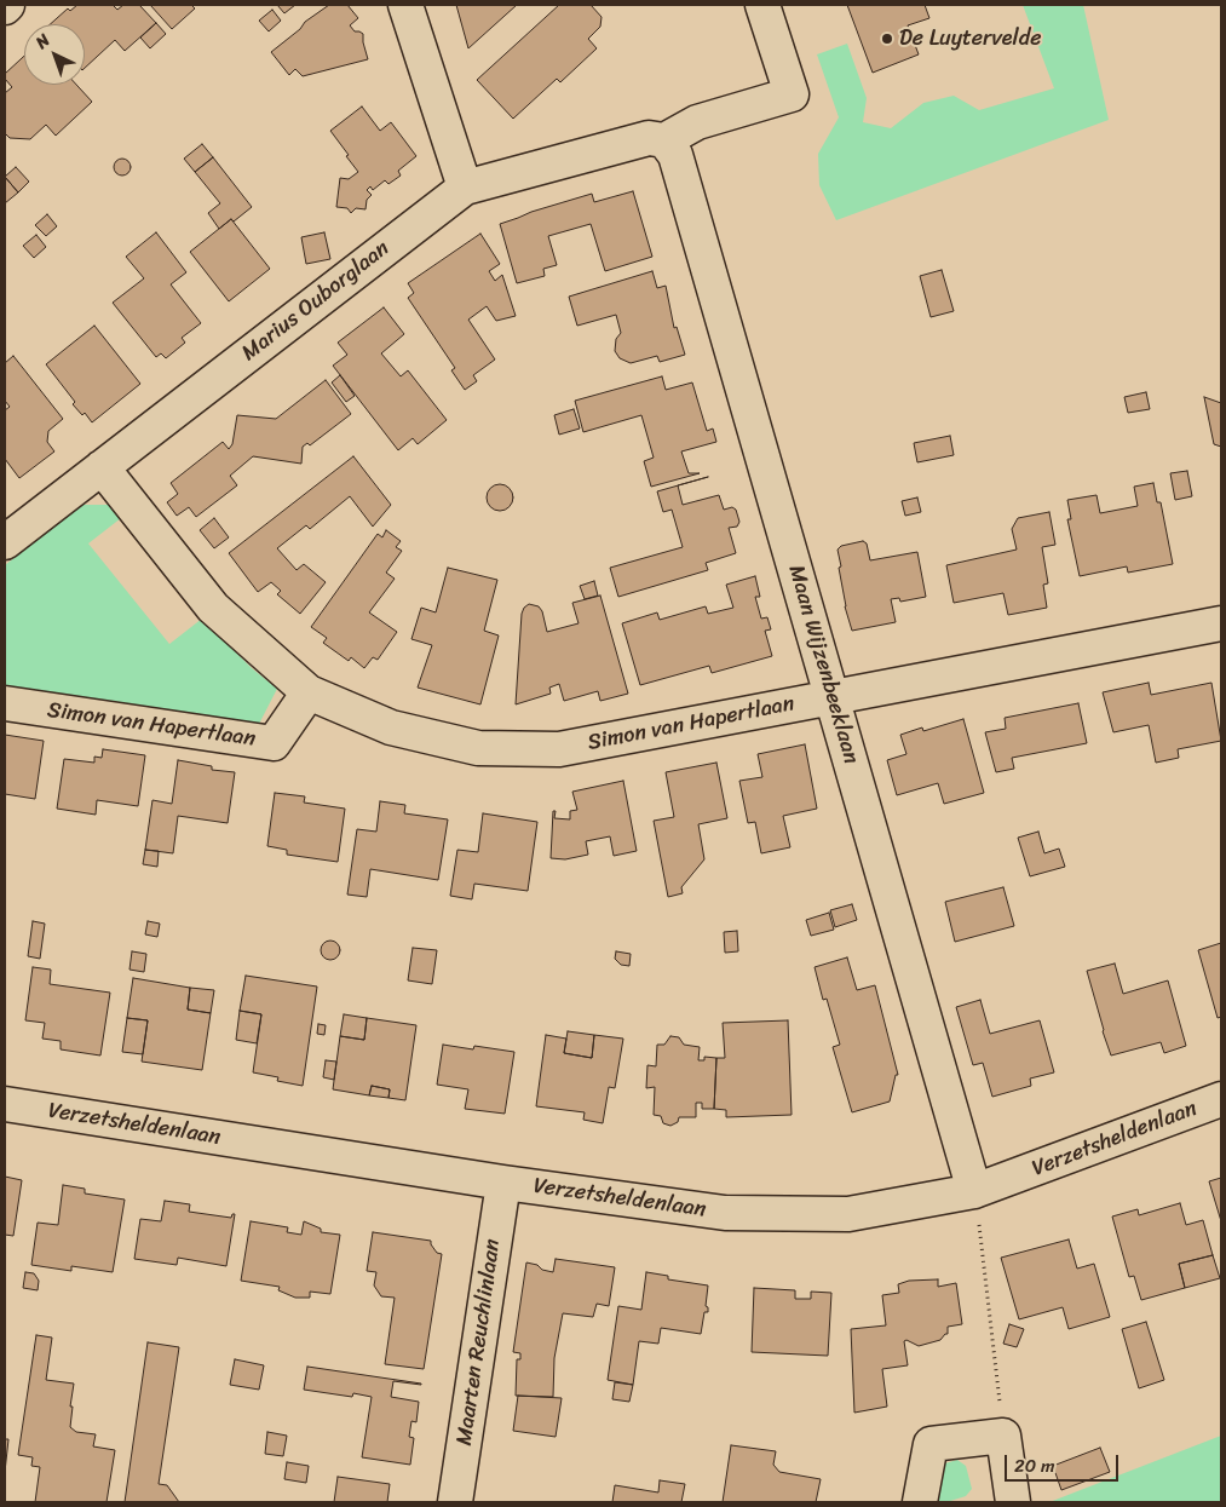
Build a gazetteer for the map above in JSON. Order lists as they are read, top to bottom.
{
  "streets": {
    "street": [
      "Marius Ouborglaan",
      "Maan Wijzenbeeklaan",
      "Simon van Hapertlaan",
      "Verzetsheldenlaan",
      "Maarten Reuchlinlaan"
    ]
  },
  "crossings": [
    ["Marius Ouborglaan", "Maan Wijzenbeeklaan"],
    ["Marius Ouborglaan", "Simon van Hapertlaan"],
    ["Maan Wijzenbeeklaan", "Simon van Hapertlaan"],
    ["Maan Wijzenbeeklaan", "Verzetsheldenlaan"],
    ["Verzetsheldenlaan", "Maarten Reuchlinlaan"]
  ],
  "places": ["De Luytervelde"],
  "scale_bar": "20 m",
  "north": "top left"
}
